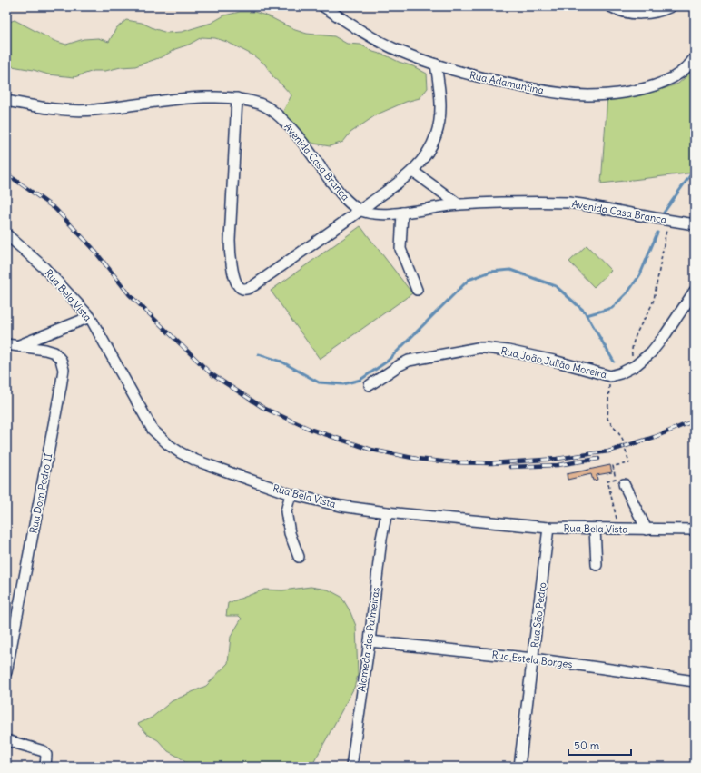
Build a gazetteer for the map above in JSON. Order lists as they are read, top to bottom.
{
  "streets": {
    "street": [
      "Rua Adamantina",
      "Avenida Casa Branca",
      "Rua Bela Vista",
      "Rua João Julião Moreira",
      "Rua Dom Pedro II",
      "Rua São Pedro",
      "Alameda das Palmeiras",
      "Rua Estela Borges"
    ]
  },
  "crossings": [
    ["Rua Bela Vista", "Rua São Pedro"],
    ["Rua Bela Vista", "Alameda das Palmeiras"],
    ["Rua São Pedro", "Rua Estela Borges"],
    ["Alameda das Palmeiras", "Rua Estela Borges"]
  ],
  "scale_bar": "50 m"
}
